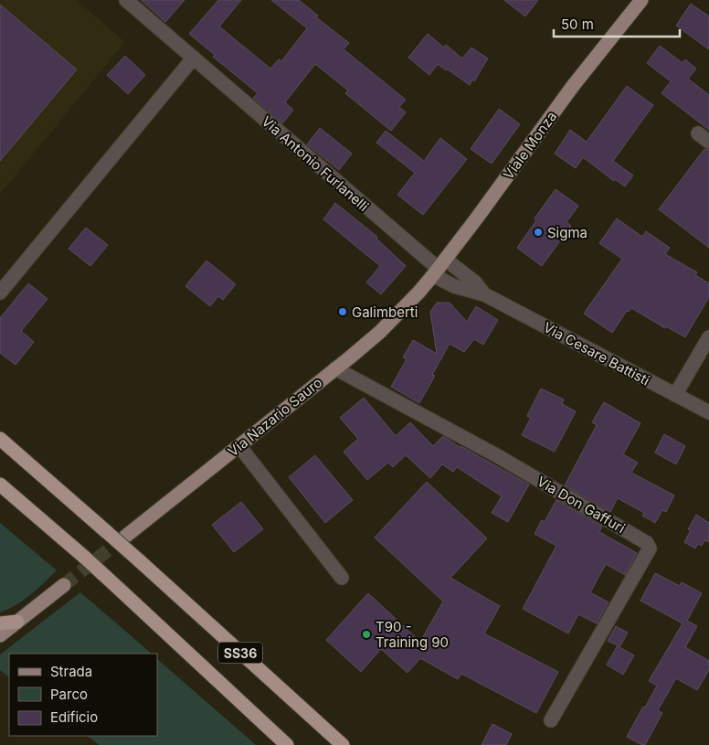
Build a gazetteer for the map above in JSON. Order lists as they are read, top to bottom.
{
  "streets": {
    "highway": ["SS36"],
    "main road": ["Viale Monza", "Via Nazario Sauro"],
    "street": ["Via Antonio Furlanelli", "Via Cesare Battisti", "Via Don Gaffuri"]
  },
  "crossings": [
    ["Viale Monza", "Via Antonio Furlanelli"],
    ["Viale Monza", "Via Cesare Battisti"],
    ["Viale Monza", "Via Nazario Sauro"],
    ["Via Antonio Furlanelli", "Via Cesare Battisti"],
    ["Via Nazario Sauro", "Via Don Gaffuri"]
  ],
  "places": ["Sigma", "Galimberti", "T90 - Training 90"],
  "legend": ["Strada", "Parco", "Edificio"],
  "scale_bar": "50 m"
}
